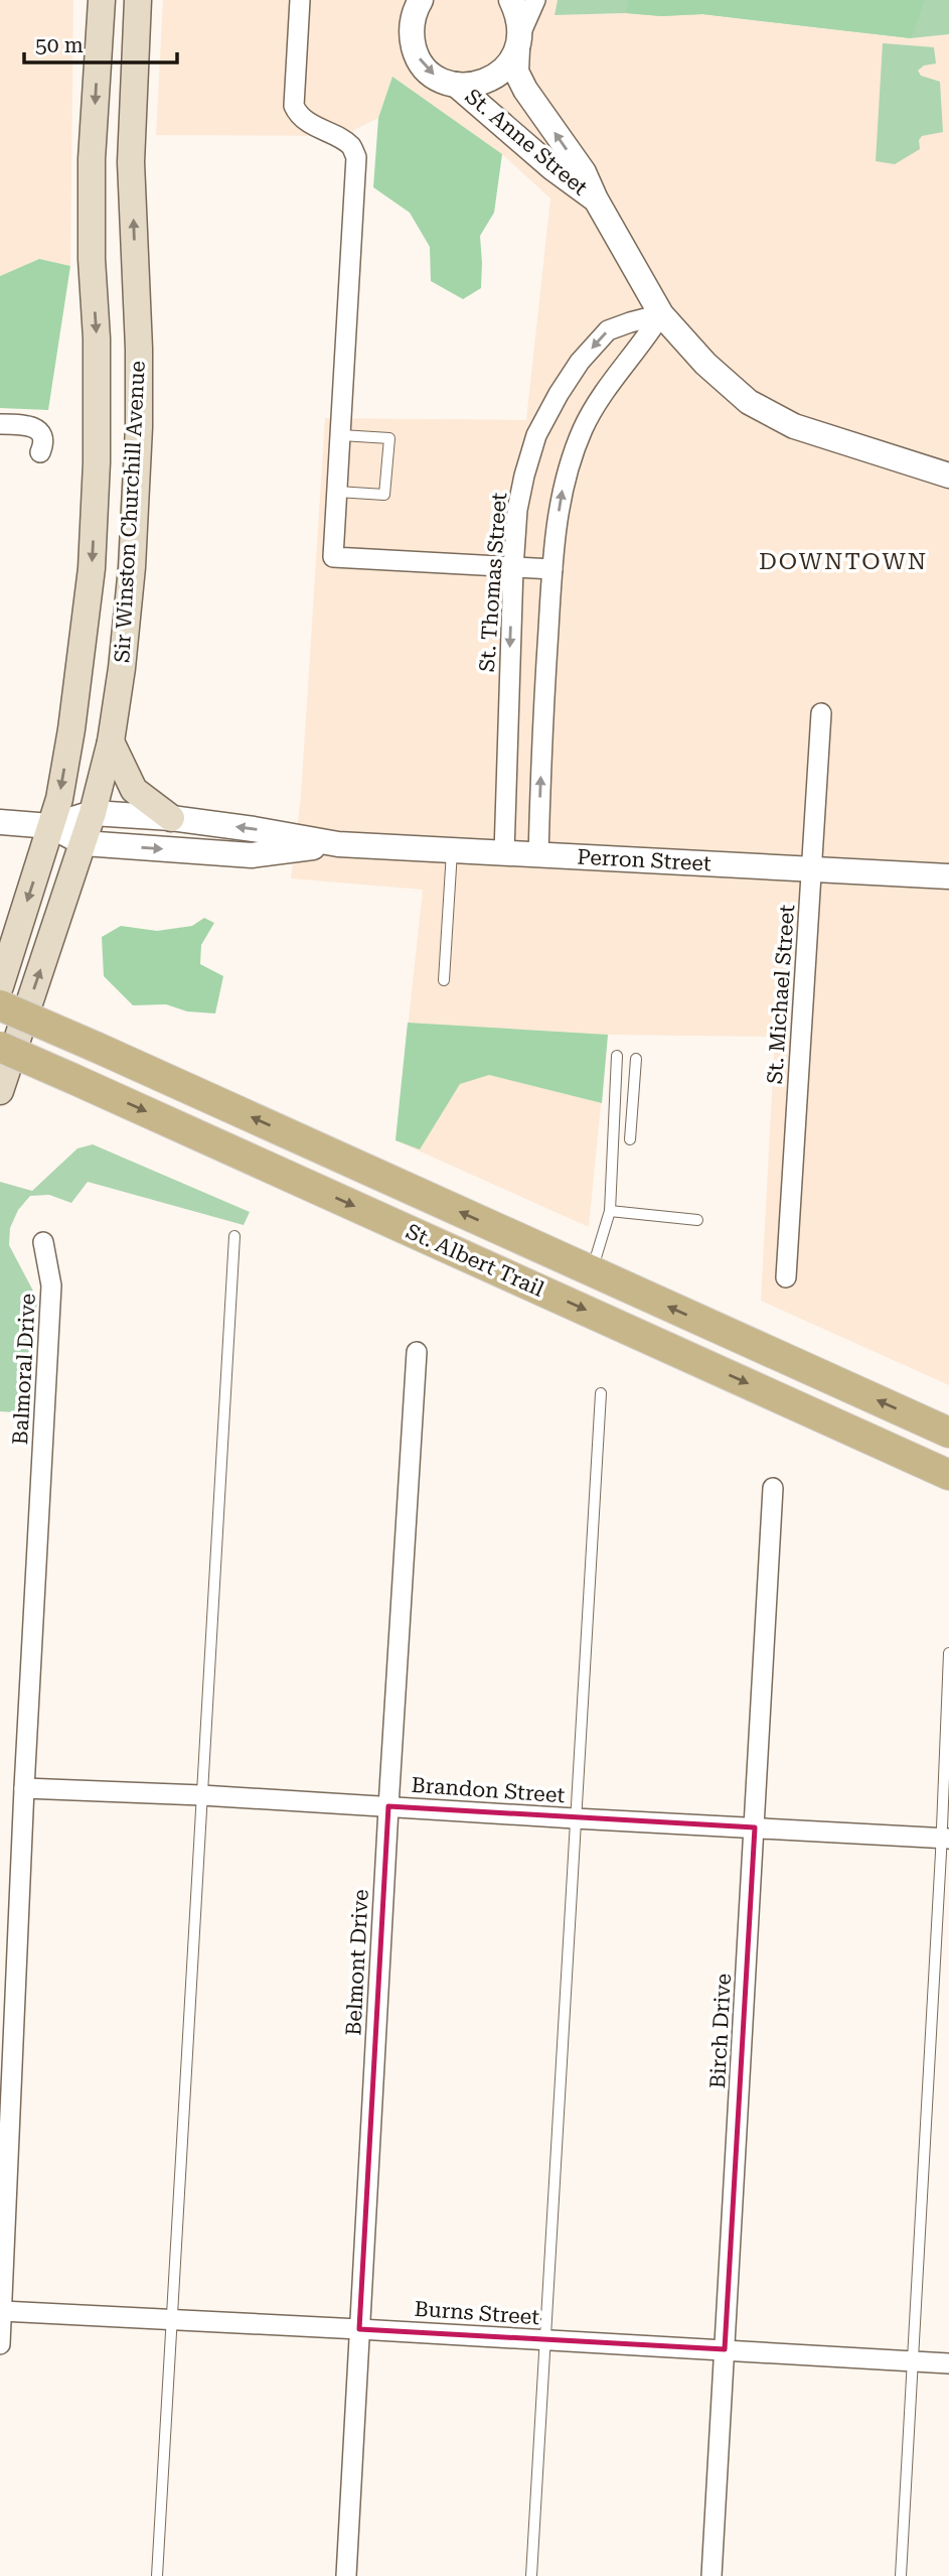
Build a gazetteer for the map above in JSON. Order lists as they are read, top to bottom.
{
  "streets": {
    "main road": ["Sir Winston Churchill Avenue", "St. Albert Trail"],
    "street": [
      "St. Anne Street",
      "St. Thomas Street",
      "Perron Street",
      "St. Michael Street",
      "Balmoral Drive",
      "Brandon Street",
      "Belmont Drive",
      "Birch Drive",
      "Burns Street"
    ]
  },
  "crossings": [
    ["St. Anne Street", "St. Thomas Street"],
    ["Sir Winston Churchill Avenue", "Perron Street"],
    ["St. Thomas Street", "Perron Street"],
    ["Perron Street", "St. Michael Street"],
    ["Balmoral Drive", "Brandon Street"],
    ["Balmoral Drive", "Burns Street"],
    ["Brandon Street", "Belmont Drive"],
    ["Brandon Street", "Birch Drive"],
    ["Belmont Drive", "Burns Street"],
    ["Birch Drive", "Burns Street"]
  ],
  "districts": ["DOWNTOWN"],
  "scale_bar": "50 m"
}
